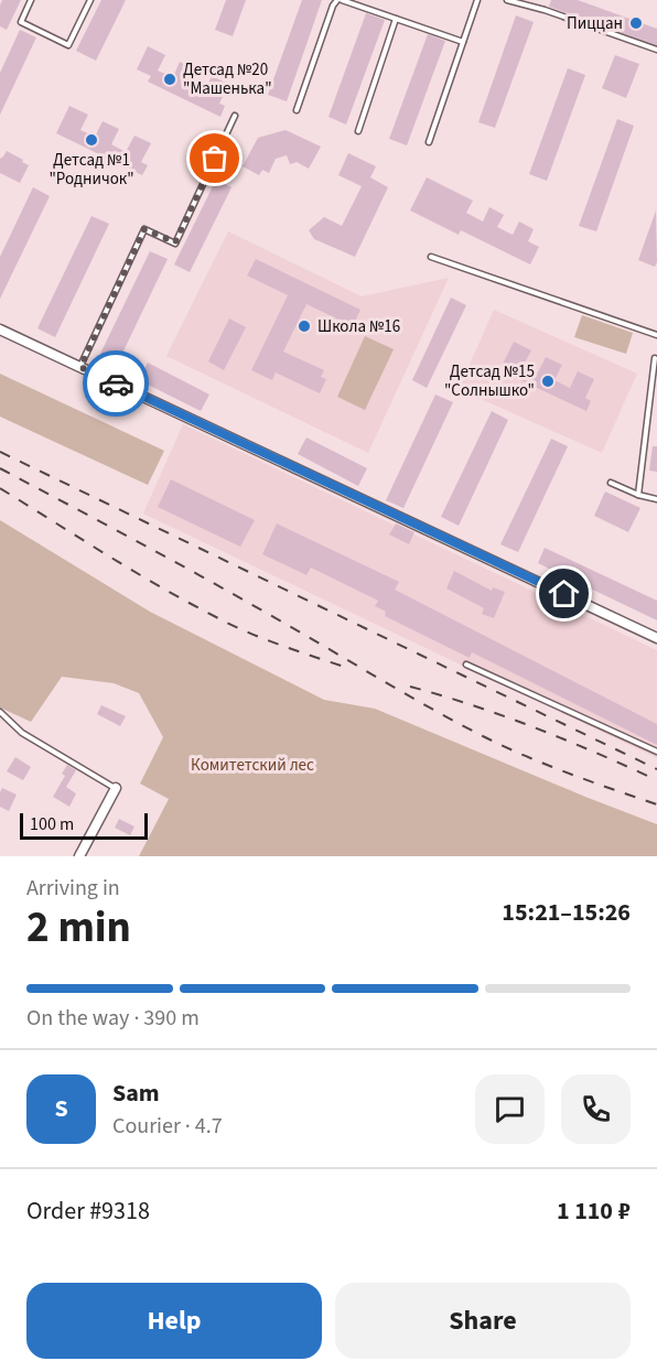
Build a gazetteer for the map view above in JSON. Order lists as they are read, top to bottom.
{
  "parks": ["Комитетский лес"],
  "places": [
    "Пиццан",
    "Детсад №20 \"Машенька\"",
    "Детсад №1 \"Родничок\"",
    "Школа №16",
    "Детсад №15 \"Солнышко\""
  ],
  "scale_bar": "100 m",
  "page": {
    "scale": "100 m",
    "heading": ["2 min", "Arriving in", "15:21–15:26"],
    "panel": [
      "Sam",
      "Courier · 4.7",
      "Order #9318",
      "1 110 ₽"
    ],
    "bar": "On the way · 390 m",
    "round": "S",
    "buttons": ["Help", "Share"]
  }
}
